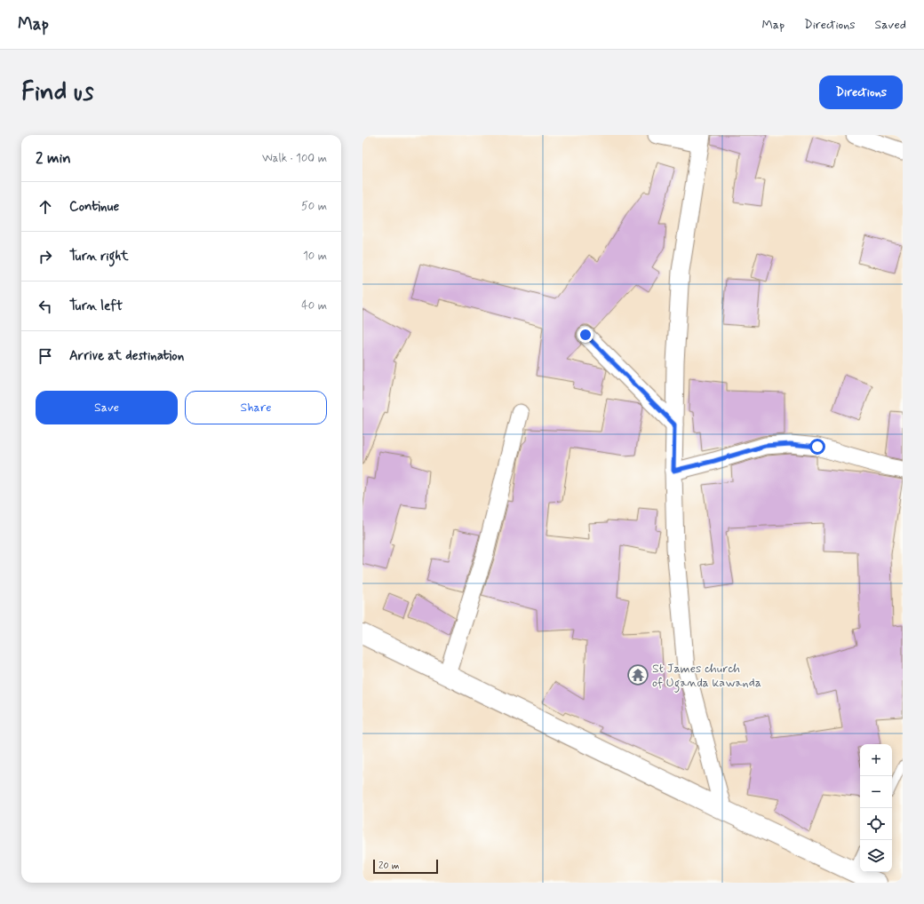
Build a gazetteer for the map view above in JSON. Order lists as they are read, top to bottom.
{
  "places": {
    "temple": ["St James church of Uganda kawanda"]
  },
  "scale_bar": "20 m",
  "page": {
    "header": "Map",
    "nav": ["Map", "Directions", "Saved"],
    "buttons": [
      "Directions",
      ["Save", "Share"]
    ],
    "title": "Find us",
    "heading": ["2 min", "Walk · 100 m"],
    "list": [
      ["Continue", "50 m"],
      ["Turn right", "10 m"],
      ["Turn left", "40 m"],
      "Arrive at destination"
    ],
    "map_buttons": ["+", "−"],
    "scale": "20 m"
  }
}
